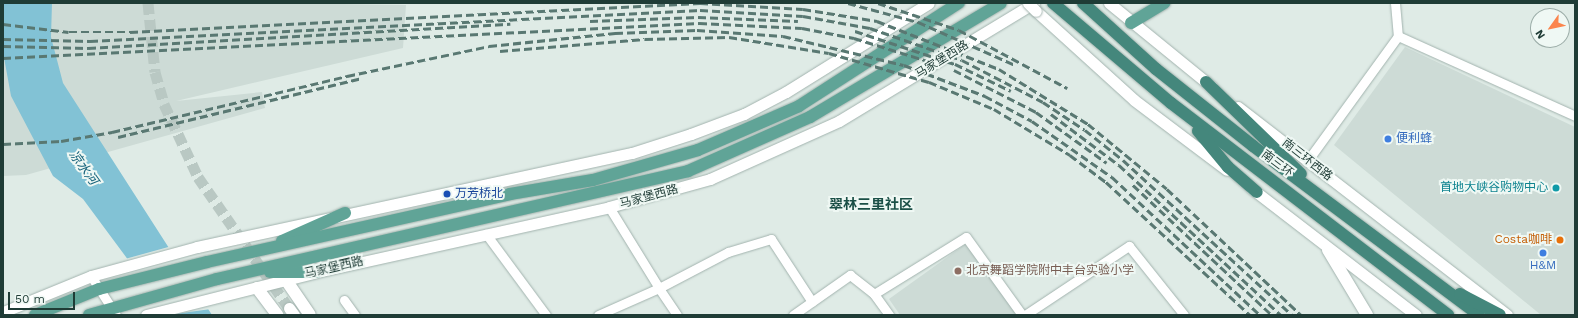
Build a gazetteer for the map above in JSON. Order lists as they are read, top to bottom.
{
  "streets": {
    "highway": ["南三环"],
    "main road": ["马家堡西路"],
    "street": ["南三环西路"]
  },
  "districts": ["翠林三里社区"],
  "water": ["凉水河"],
  "places": [
    "便利蜂",
    "首地大峡谷购物中心",
    "万芳桥北",
    "Costa咖啡",
    "H&M",
    "北京舞蹈学院附中丰台实验小学"
  ],
  "scale_bar": "50 m",
  "north": "bottom left"
}
